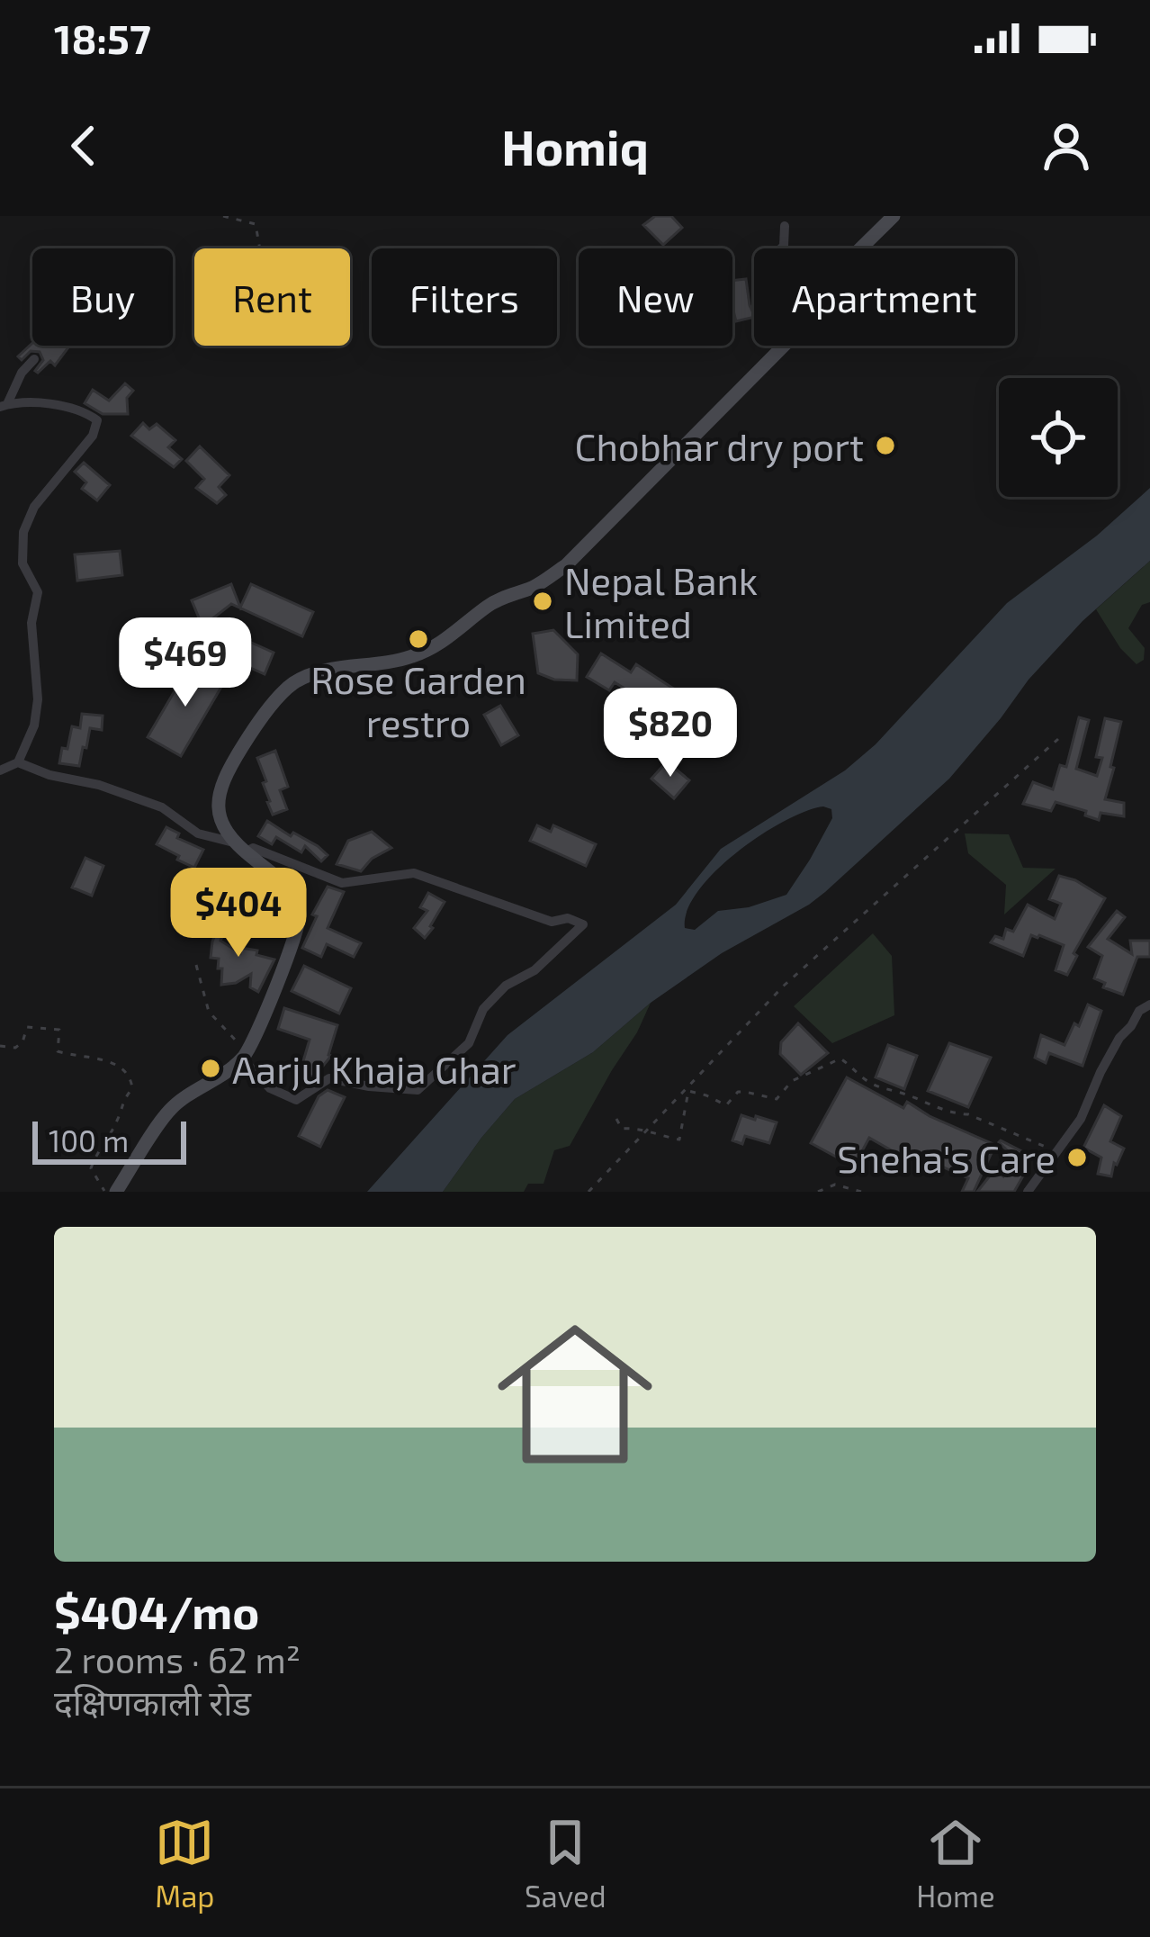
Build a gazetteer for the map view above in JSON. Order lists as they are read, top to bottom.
{
  "places": [
    "Chobhar dry port",
    "Nepal Bank Limited",
    "Rose Garden restro",
    "Aarju Khaja Ghar",
    "Sneha's Care"
  ],
  "scale_bar": "100 m",
  "page": {
    "status": "18:57",
    "header": "Homiq",
    "chip": [
      "Buy",
      "Rent",
      "Filters",
      "New",
      "Apartment"
    ],
    "price": ["$469", "$820", "$404"],
    "scale": "100 m",
    "list": [
      {
        "name": "$404/mo",
        "note": "2 rooms · 62 m² · दक्षिणकाली रोड"
      }
    ],
    "tabs": ["Map", "Saved", "Home"]
  }
}
